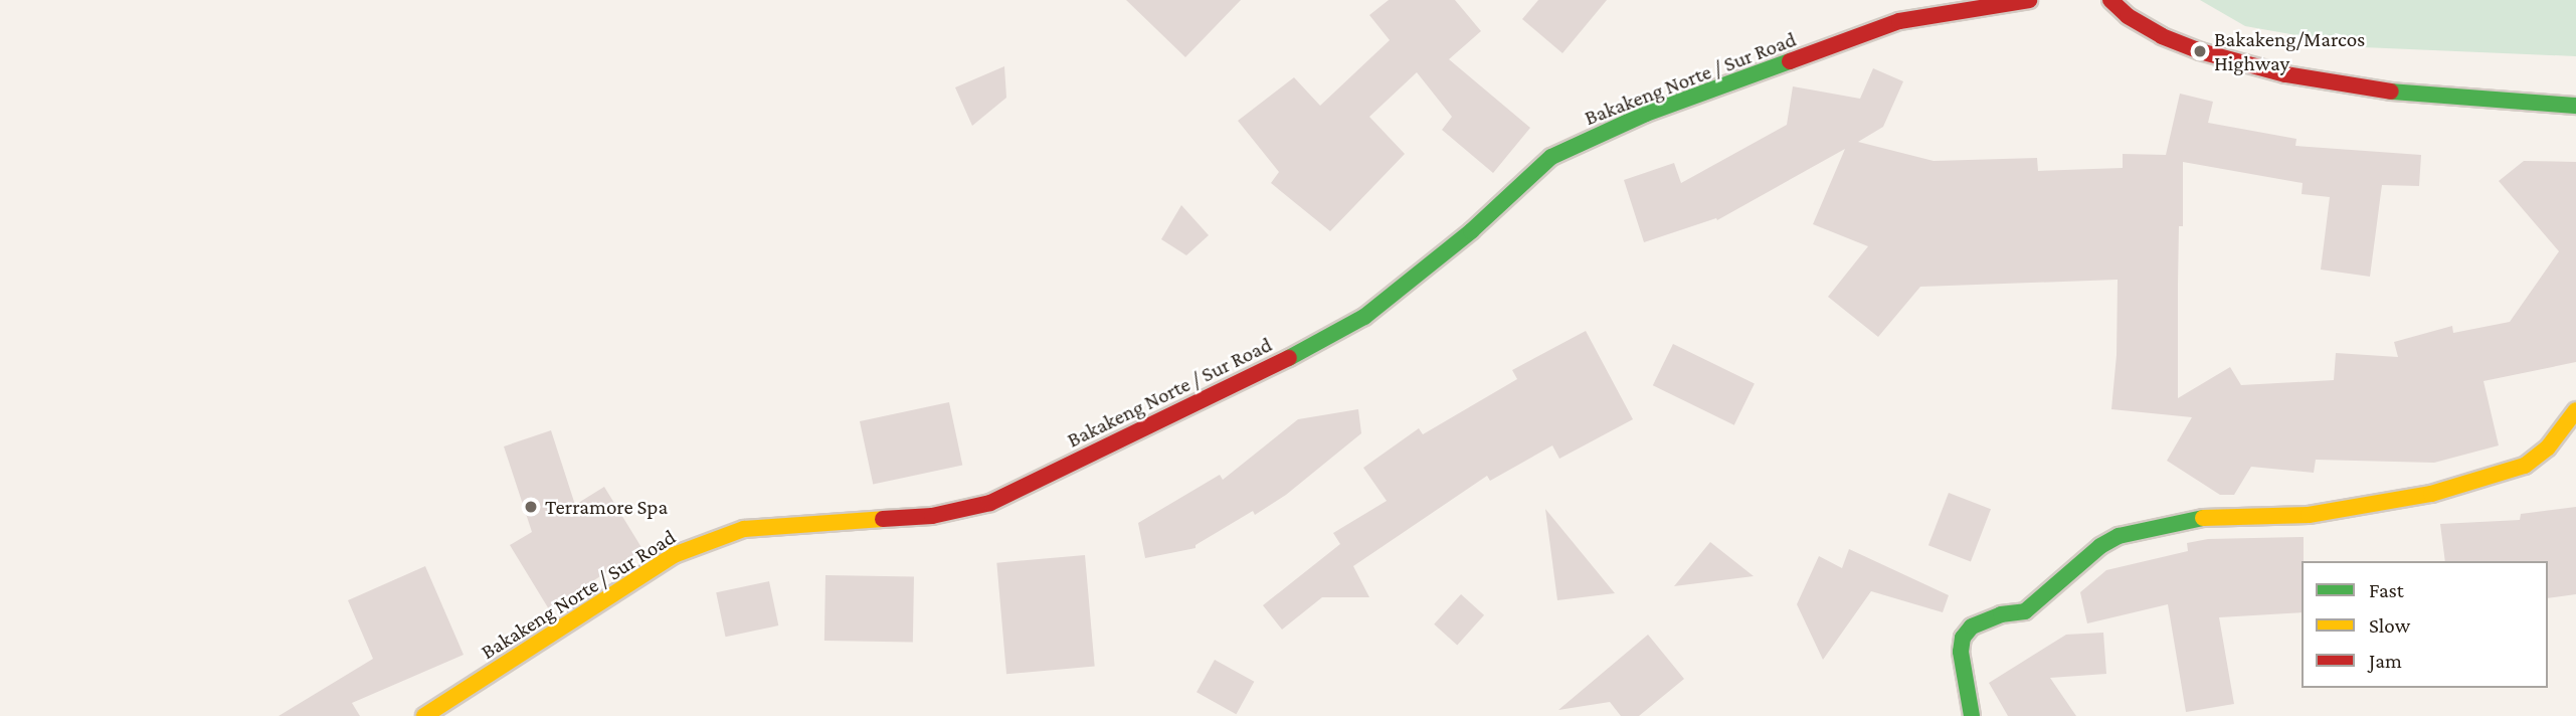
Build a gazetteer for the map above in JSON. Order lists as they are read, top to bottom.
{
  "streets": {
    "main road": ["Bakakeng Norte / Sur Road"]
  },
  "places": ["Bakakeng/Marcos Highway", "Terramore Spa"],
  "legend": ["Fast", "Slow", "Jam"]
}
